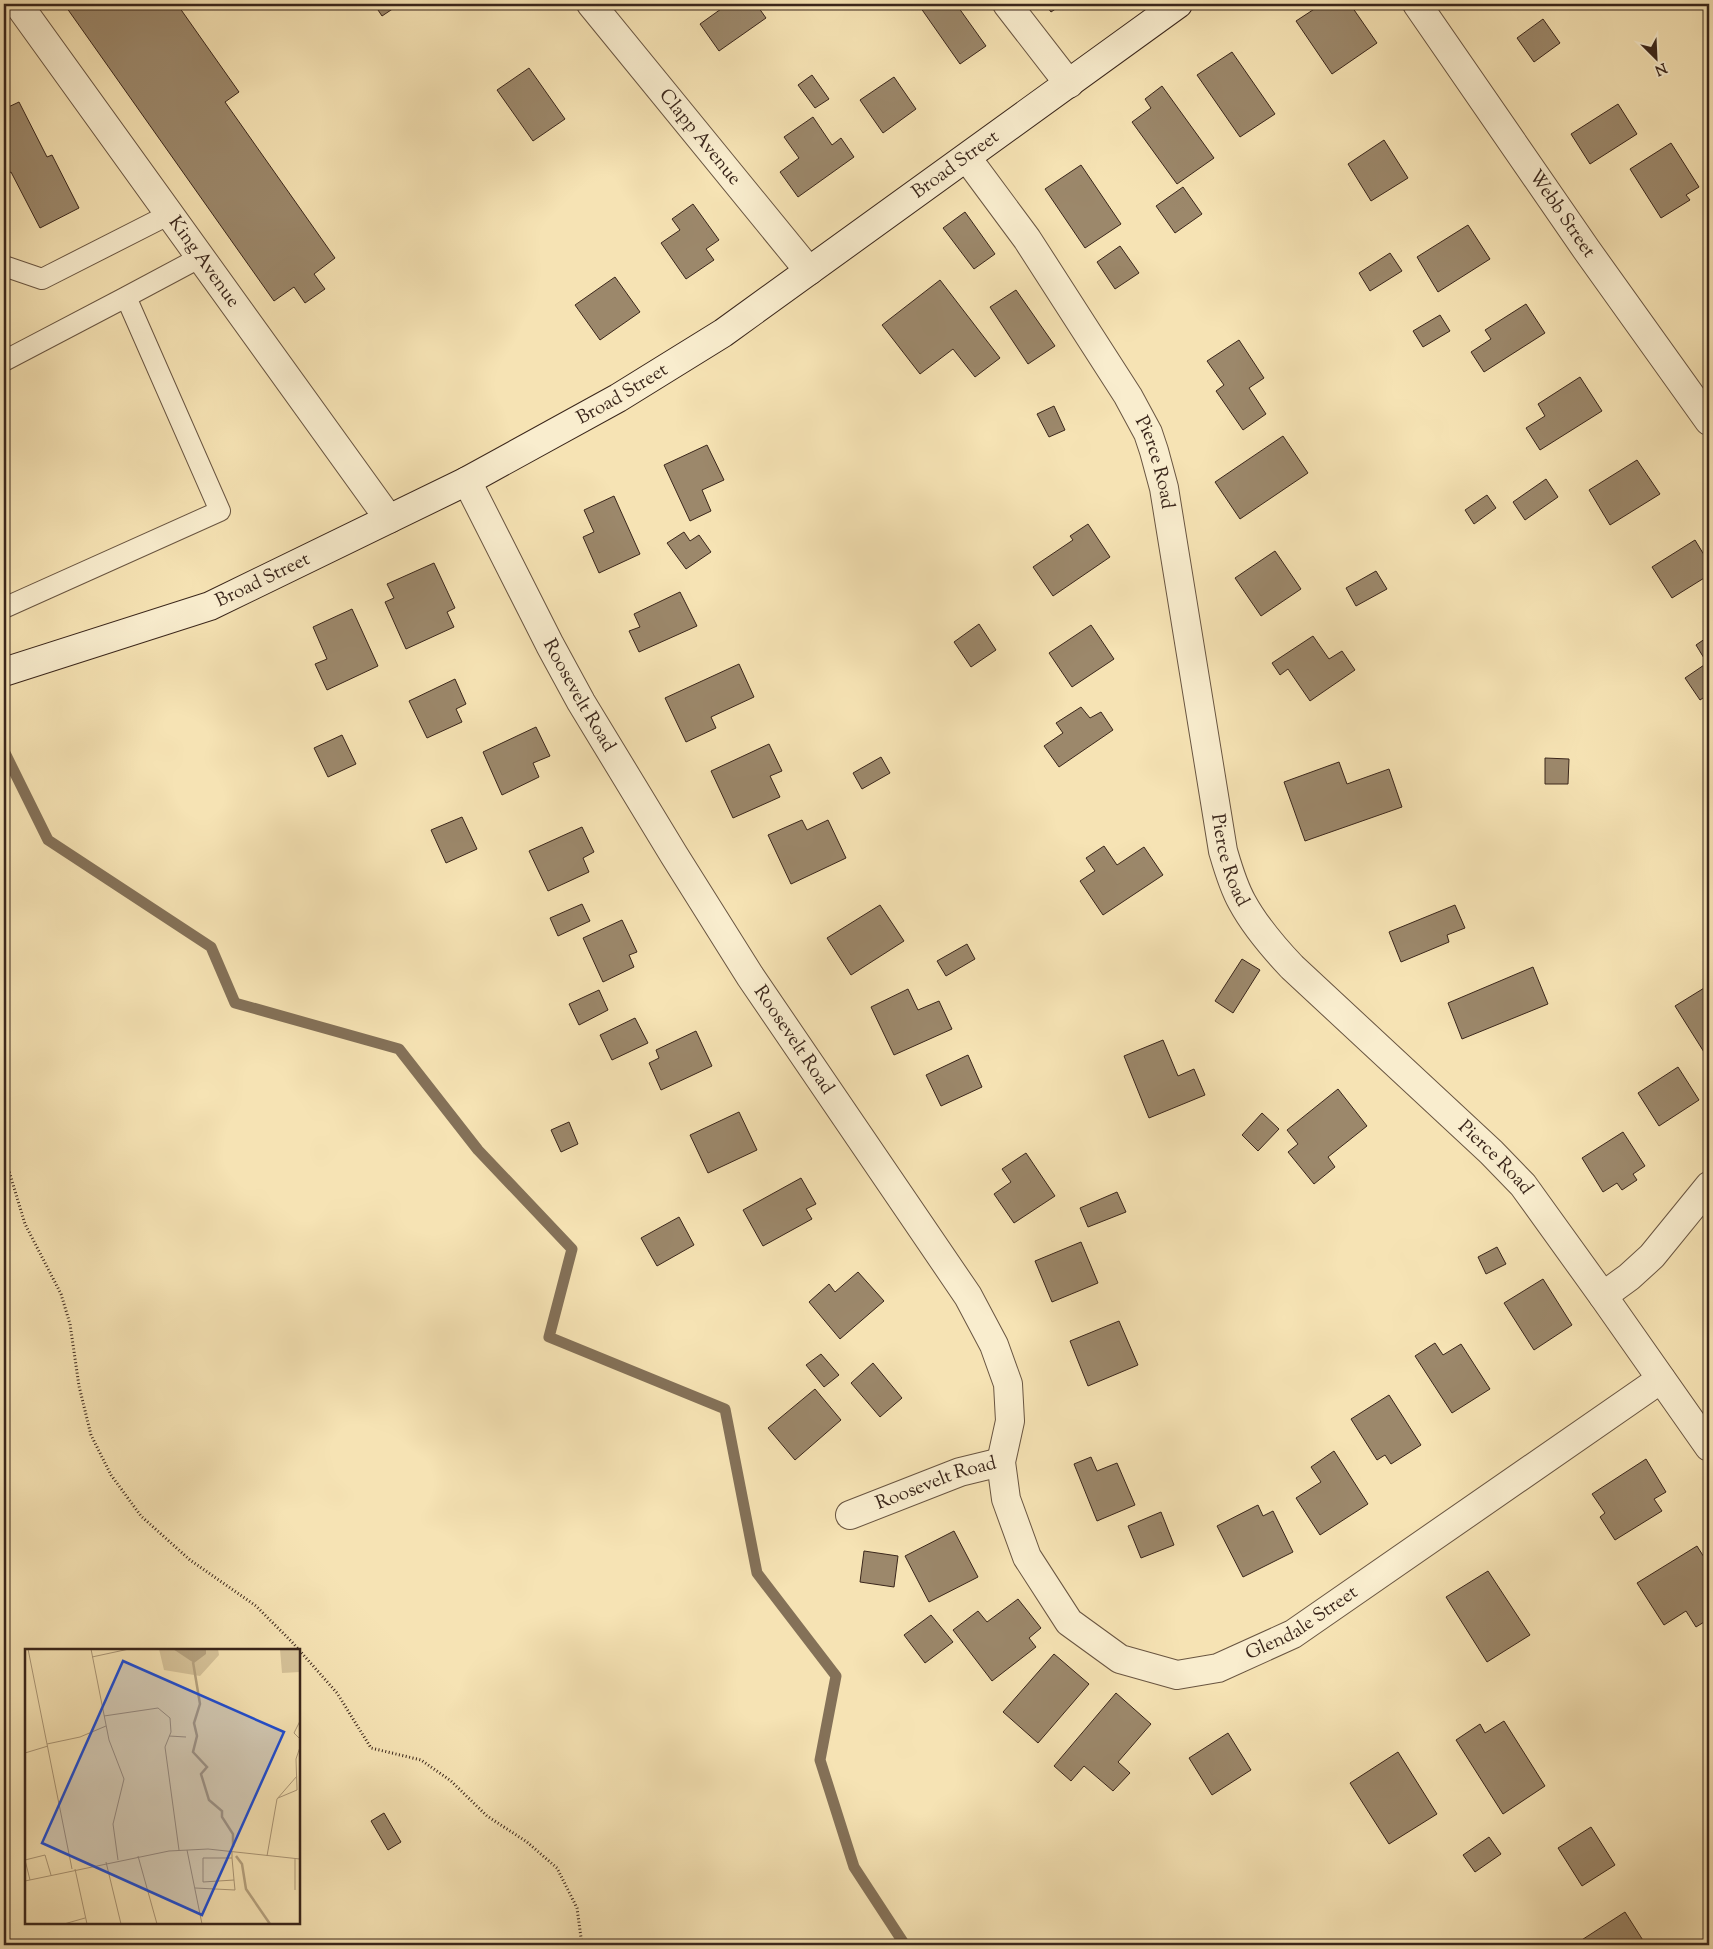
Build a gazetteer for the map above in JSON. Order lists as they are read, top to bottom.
{
  "streets": {
    "street": [
      "Clapp Avenue",
      "Broad Street",
      "Webb Street",
      "King Avenue",
      "Pierce Road",
      "Roosevelt Road",
      "Glendale Street"
    ]
  },
  "crossings": [
    ["Clapp Avenue", "Broad Street"],
    ["Broad Street", "King Avenue"],
    ["Broad Street", "Pierce Road"],
    ["Broad Street", "Roosevelt Road"],
    ["Pierce Road", "Glendale Street"],
    ["Roosevelt Road", "Glendale Street"]
  ],
  "north": "bottom right"
}
